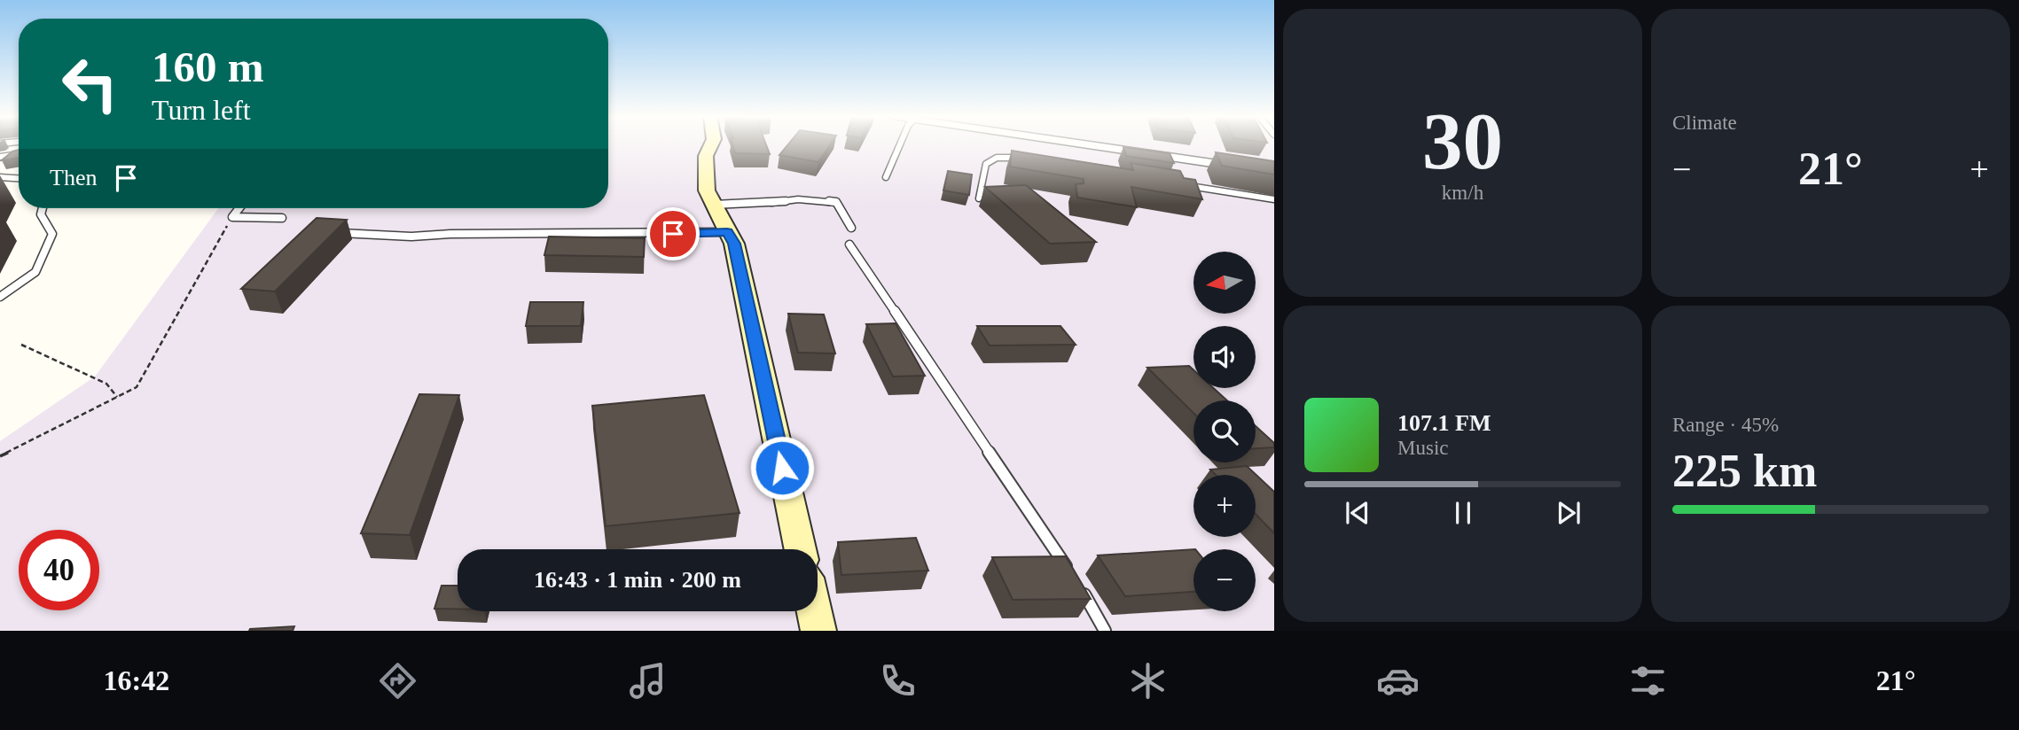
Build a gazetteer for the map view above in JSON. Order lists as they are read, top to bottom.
{
  "north": "left",
  "page": {
    "tile": [
      ["30", "km/h"],
      "Climate",
      ["Range · 45%", "225 km"]
    ],
    "turn": ["160 m", "Turn left"],
    "heat": ["−", "21°", "+"],
    "then": "Then",
    "map_buttons": ["+", "−"],
    "song": ["107.1 FM", "Music"],
    "limit": "40",
    "trip": "16:43 · 1 min · 200 m",
    "tabs": ["16:42", "21°"]
  }
}
